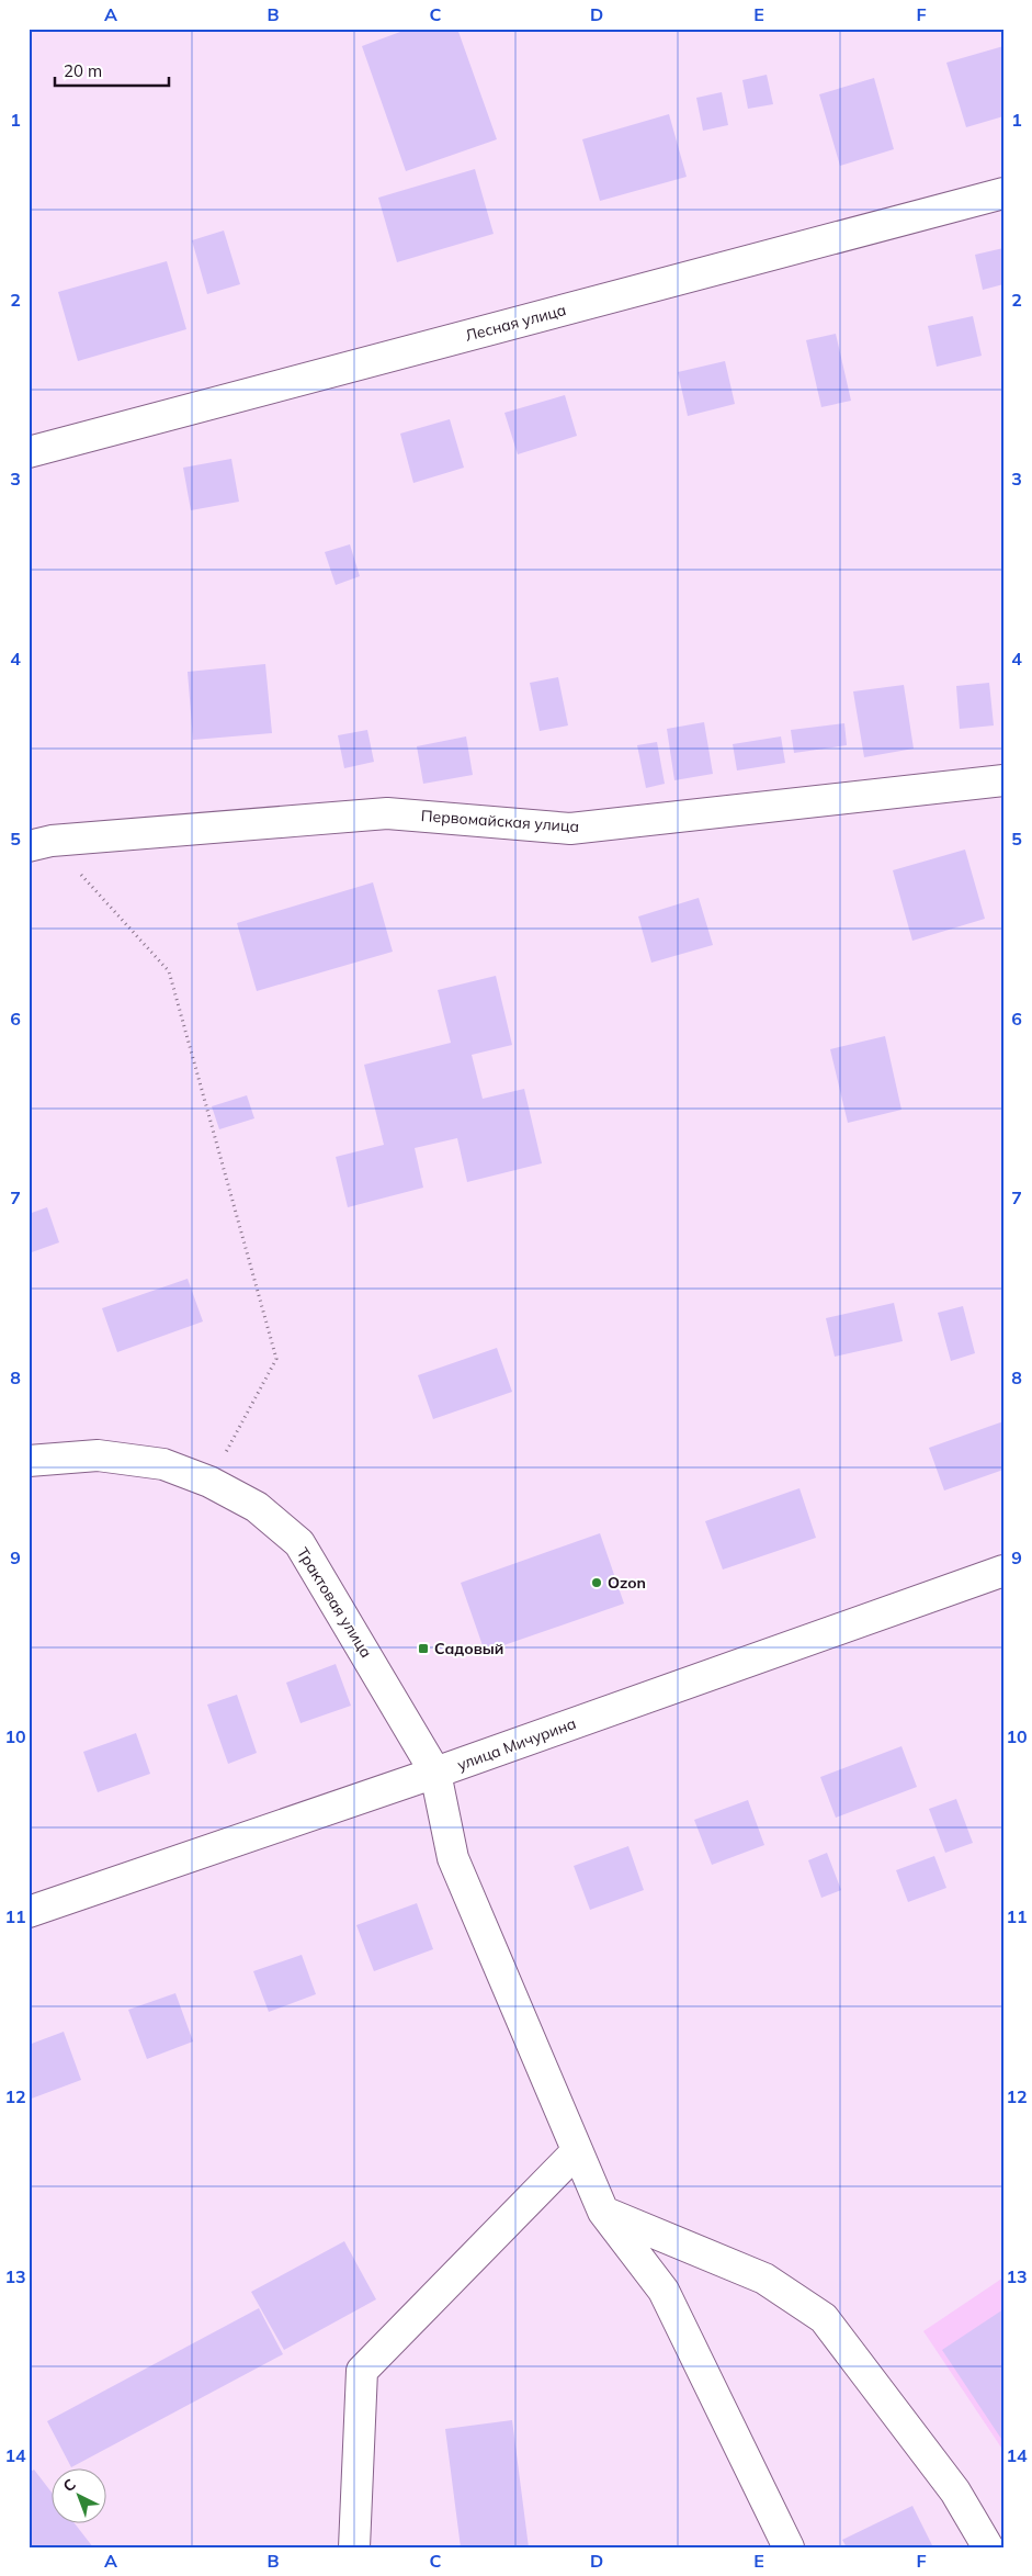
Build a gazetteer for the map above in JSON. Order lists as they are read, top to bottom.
{
  "streets": {
    "street": [
      "Лесная улица",
      "Первомайская улица",
      "Трактовая улица",
      "улица Мичурина"
    ]
  },
  "crossings": [
    ["Трактовая улица", "улица Мичурина"]
  ],
  "places": {
    "other": ["Ozon"],
    "transit": ["Садовый"]
  },
  "scale_bar": "20 m",
  "north": "top left",
  "grid": {
    "columns": [
      "A",
      "B",
      "C",
      "D",
      "E",
      "F"
    ],
    "rows": [
      "1",
      "2",
      "3",
      "4",
      "5",
      "6",
      "7",
      "8",
      "9",
      "10",
      "11",
      "12",
      "13",
      "14"
    ]
  }
}
